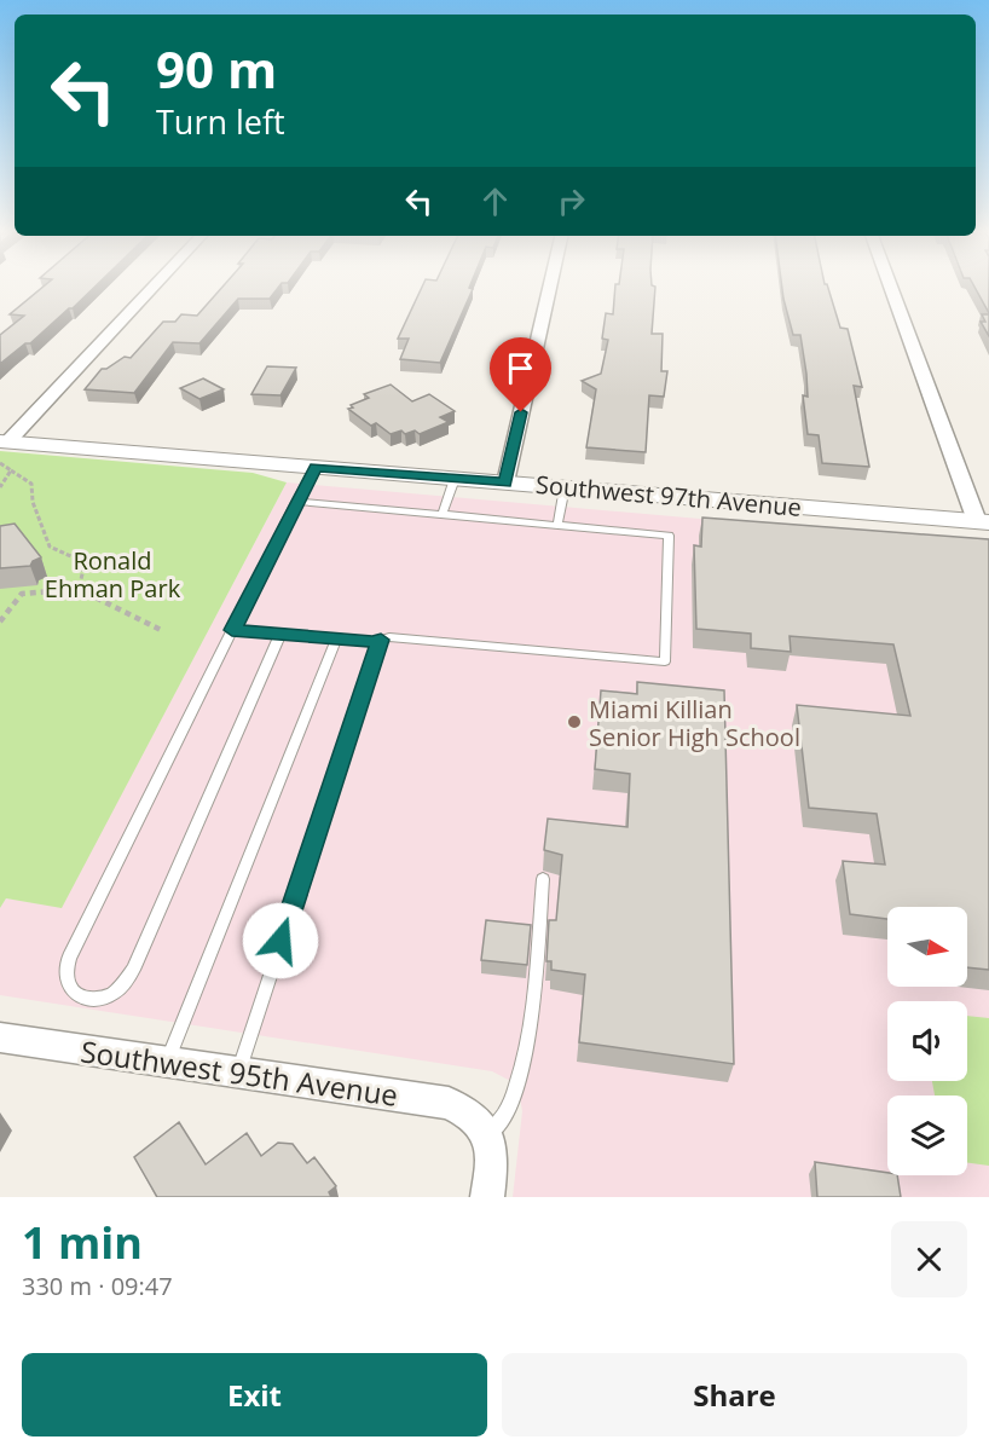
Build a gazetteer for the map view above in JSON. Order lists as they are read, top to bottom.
{
  "streets": {
    "street": ["Southwest 97th Avenue", "Southwest 95th Avenue"]
  },
  "parks": ["Ronald Ehman Park"],
  "places": ["Miami Killian Senior High School"],
  "north": "right",
  "page": {
    "turn": ["90 m", "Turn left"],
    "heading": ["1 min", "330 m · 09:47"],
    "buttons": ["Exit", "Share"]
  }
}
